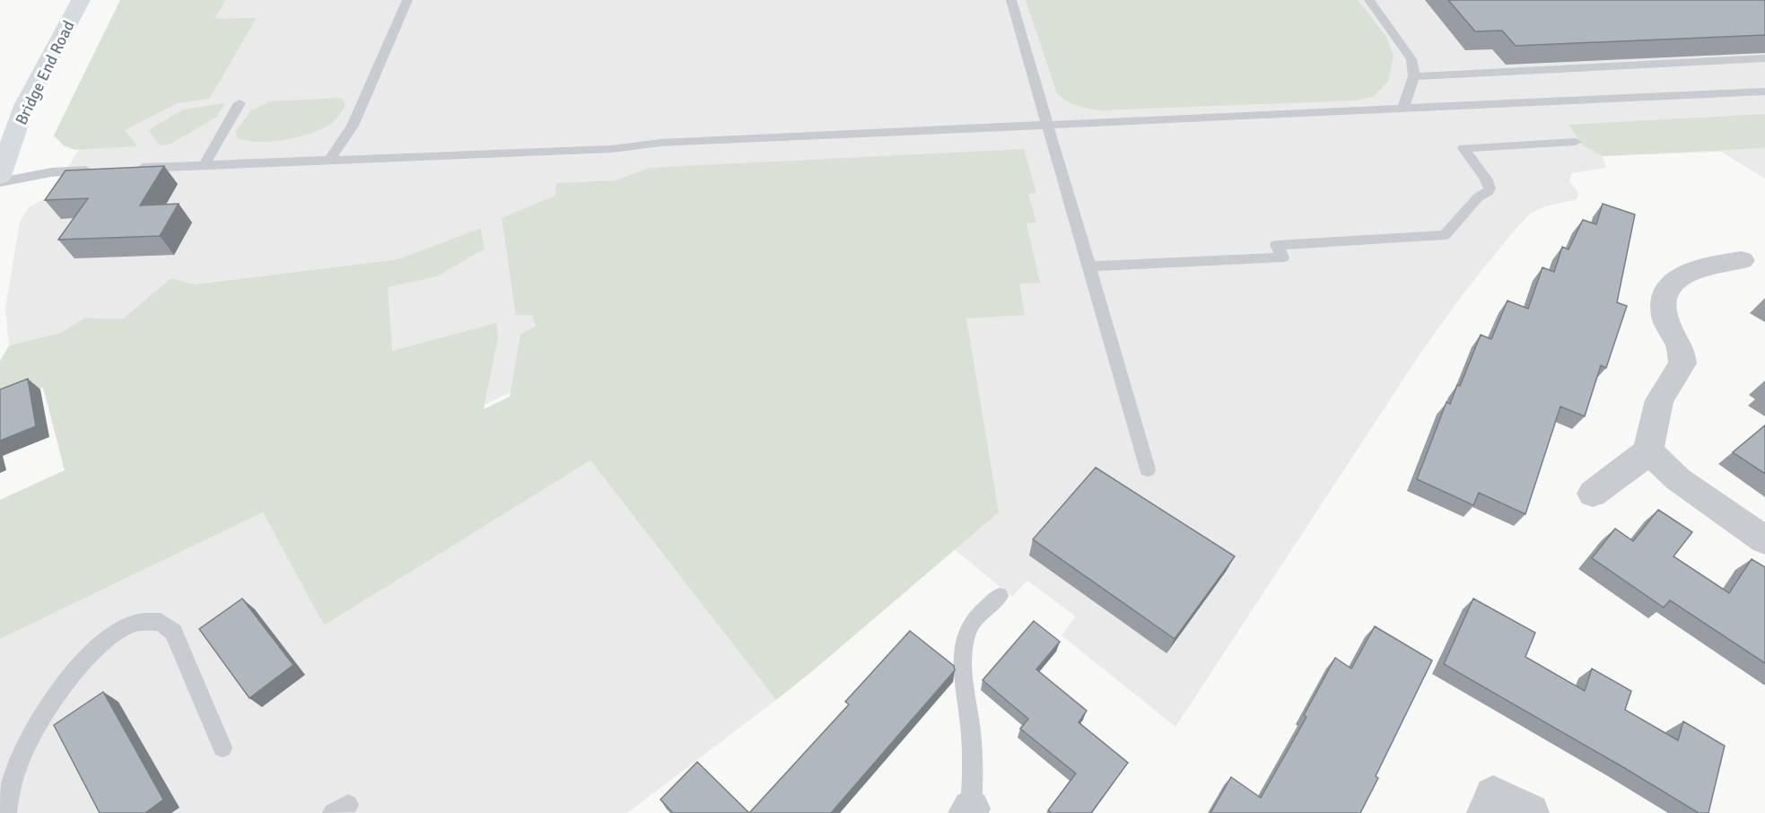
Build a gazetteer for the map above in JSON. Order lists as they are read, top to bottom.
{
  "streets": {
    "main road": ["Bridge End Road"]
  }
}
